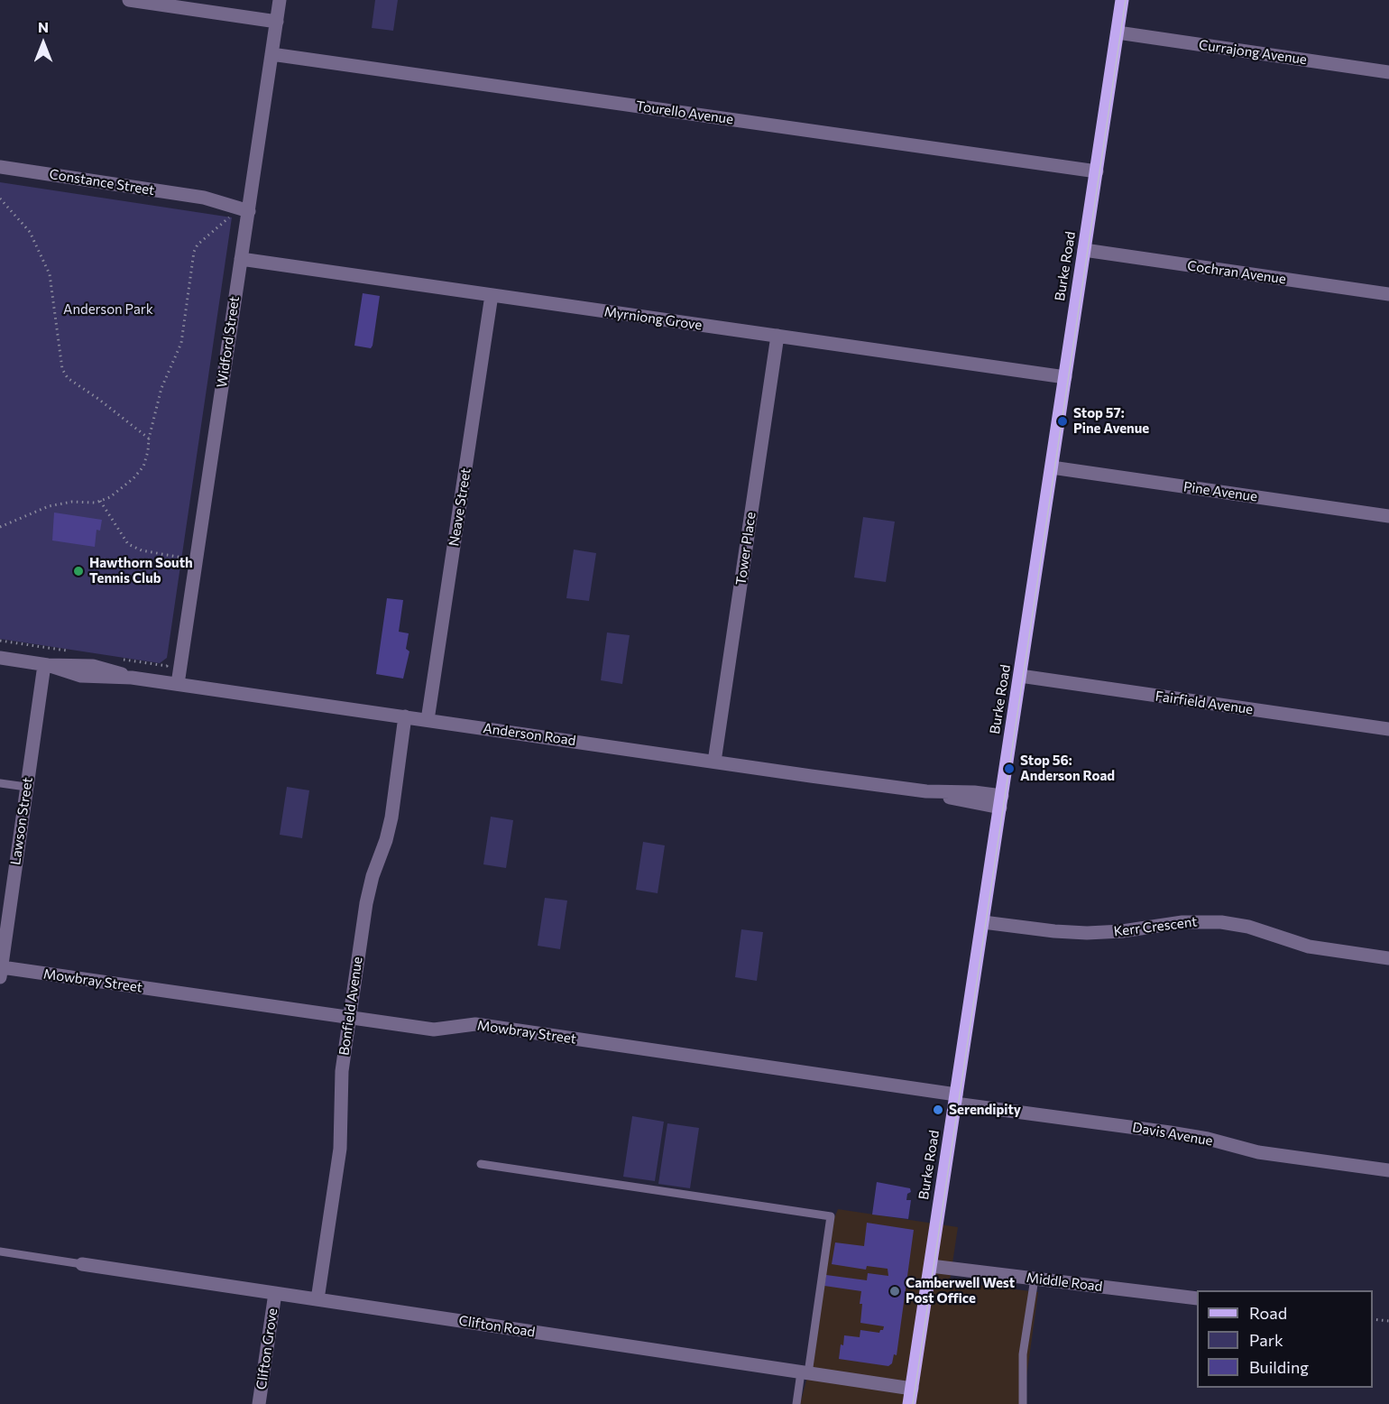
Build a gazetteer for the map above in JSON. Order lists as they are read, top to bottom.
{
  "streets": {
    "main road": ["Burke Road"],
    "street": [
      "Currajong Avenue",
      "Tourello Avenue",
      "Constance Street",
      "Cochran Avenue",
      "Myrniong Grove",
      "Widford Street",
      "Pine Avenue",
      "Neave Street",
      "Tower Place",
      "Fairfield Avenue",
      "Anderson Road",
      "Lawson Street",
      "Kerr Crescent",
      "Mowbray Street",
      "Bonfield Avenue",
      "Davis Avenue",
      "Middle Road",
      "Clifton Road",
      "Clifton Grove"
    ]
  },
  "crossings": [
    ["Currajong Avenue", "Burke Road"],
    ["Tourello Avenue", "Burke Road"],
    ["Tourello Avenue", "Widford Street"],
    ["Constance Street", "Widford Street"],
    ["Burke Road", "Cochran Avenue"],
    ["Burke Road", "Myrniong Grove"],
    ["Burke Road", "Pine Avenue"],
    ["Burke Road", "Fairfield Avenue"],
    ["Burke Road", "Anderson Road"],
    ["Burke Road", "Kerr Crescent"],
    ["Burke Road", "Mowbray Street"],
    ["Burke Road", "Davis Avenue"],
    ["Burke Road", "Middle Road"],
    ["Burke Road", "Clifton Road"],
    ["Myrniong Grove", "Widford Street"],
    ["Myrniong Grove", "Neave Street"],
    ["Myrniong Grove", "Tower Place"],
    ["Widford Street", "Anderson Road"],
    ["Neave Street", "Anderson Road"],
    ["Tower Place", "Anderson Road"],
    ["Anderson Road", "Lawson Street"],
    ["Anderson Road", "Bonfield Avenue"],
    ["Lawson Street", "Mowbray Street"],
    ["Mowbray Street", "Bonfield Avenue"],
    ["Mowbray Street", "Davis Avenue"],
    ["Bonfield Avenue", "Clifton Road"],
    ["Clifton Road", "Clifton Grove"]
  ],
  "parks": ["Anderson Park"],
  "places": [
    "Stop 57: Pine Avenue",
    "Hawthorn South Tennis Club",
    "Stop 56: Anderson Road",
    "Serendipity",
    "Camberwell West Post Office"
  ],
  "legend": ["Road", "Park", "Building"],
  "north": "top"
}
